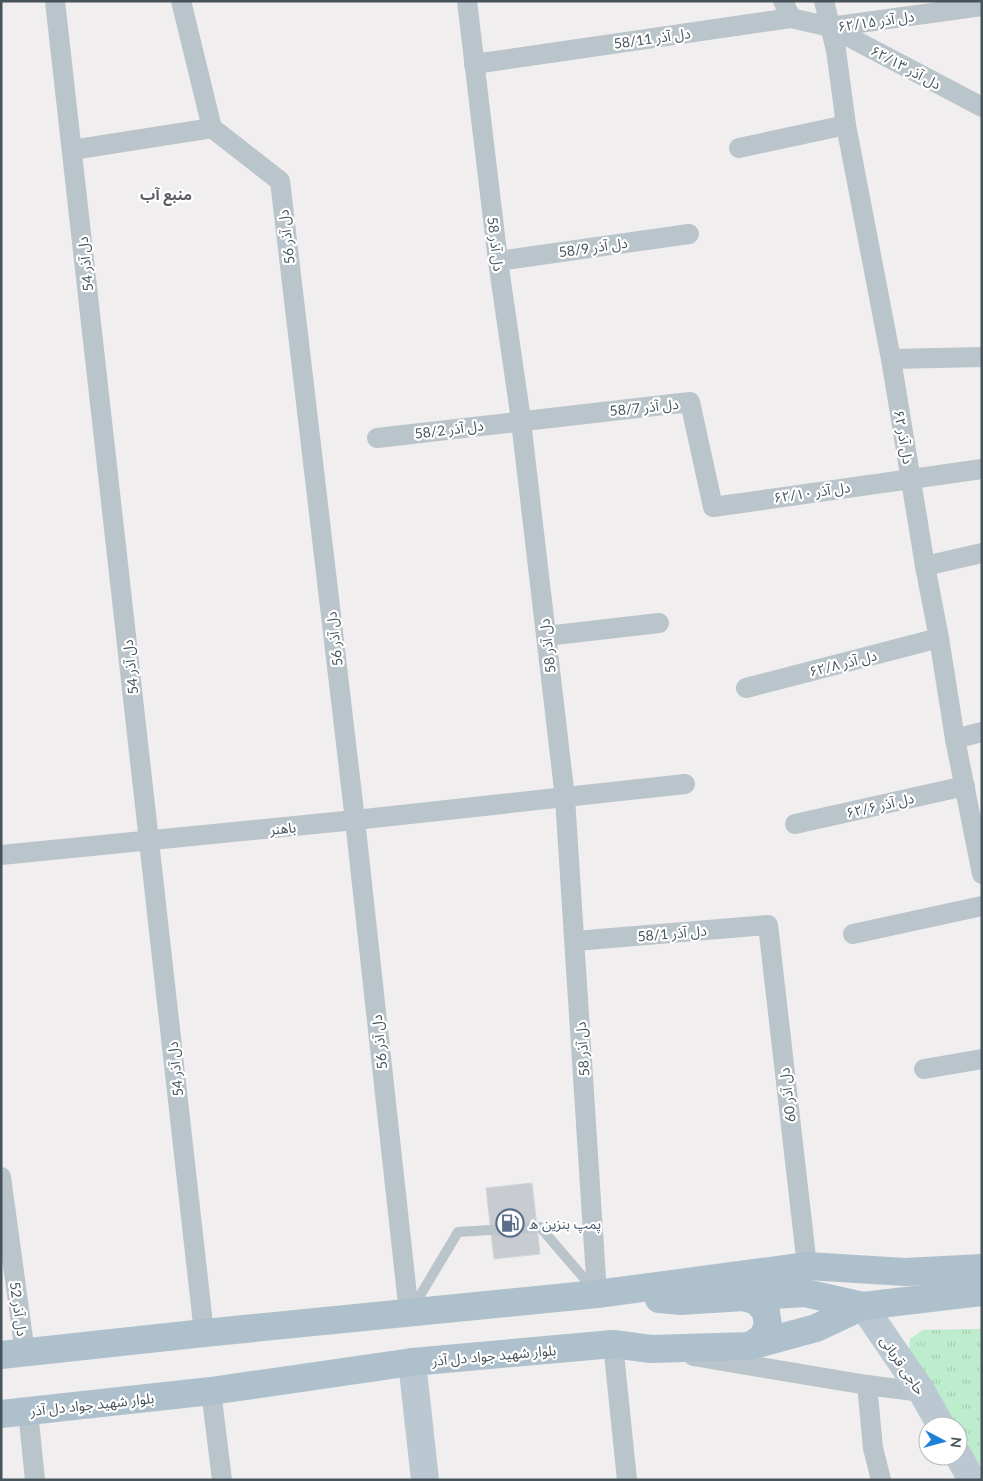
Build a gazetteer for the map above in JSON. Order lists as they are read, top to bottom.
{
  "streets": {
    "main road": ["بلوار شهید جواد دل آذر", "حاجی قربانی"],
    "street": [
      "دل آذر ۶۲/۱۵",
      "دل آذر 58/11",
      "دل آذر ۶۲/۱۳",
      "دل آذر 56",
      "دل آذر 58",
      "دل آذر 58/9",
      "دل آذر 54",
      "دل آذر 58/7",
      "دل آذر 58/2",
      "دل آذر ۶۲",
      "دل آذر ۶۲/۱۰",
      "دل آذر ۶۲/۸",
      "دل آذر ۶۲/۶",
      "باهنر",
      "دل آذر 58/1",
      "دل آذر 60",
      "دل آذر 52"
    ]
  },
  "crossings": [
    ["دل آذر ۶۲/۱۵", "دل آذر 58/11"],
    ["دل آذر ۶۲/۱۵", "دل آذر ۶۲/۱۳"],
    ["دل آذر ۶۲/۱۵", "دل آذر ۶۲"],
    ["دل آذر 58/11", "دل آذر ۶۲/۱۳"],
    ["دل آذر 58/11", "دل آذر 58"],
    ["دل آذر 58/11", "دل آذر ۶۲"],
    ["دل آذر ۶۲/۱۳", "دل آذر ۶۲"],
    ["دل آذر 56", "باهنر"],
    ["دل آذر 58", "دل آذر 58/9"],
    ["دل آذر 58", "دل آذر 58/7"],
    ["دل آذر 58", "دل آذر 58/2"],
    ["دل آذر 58", "باهنر"],
    ["دل آذر 58", "دل آذر 58/1"],
    ["دل آذر 54", "باهنر"],
    ["دل آذر 58/7", "دل آذر 58/2"],
    ["دل آذر 58/7", "دل آذر ۶۲/۱۰"],
    ["دل آذر ۶۲", "دل آذر ۶۲/۱۰"],
    ["دل آذر ۶۲", "دل آذر ۶۲/۸"],
    ["دل آذر ۶۲", "دل آذر ۶۲/۶"],
    ["دل آذر 58/1", "دل آذر 60"],
    ["بلوار شهید جواد دل آذر", "حاجی قربانی"]
  ],
  "districts": ["منبع آب"],
  "places": {
    "fuel station": ["پمپ بنزین ه"]
  },
  "north": "right"
}
